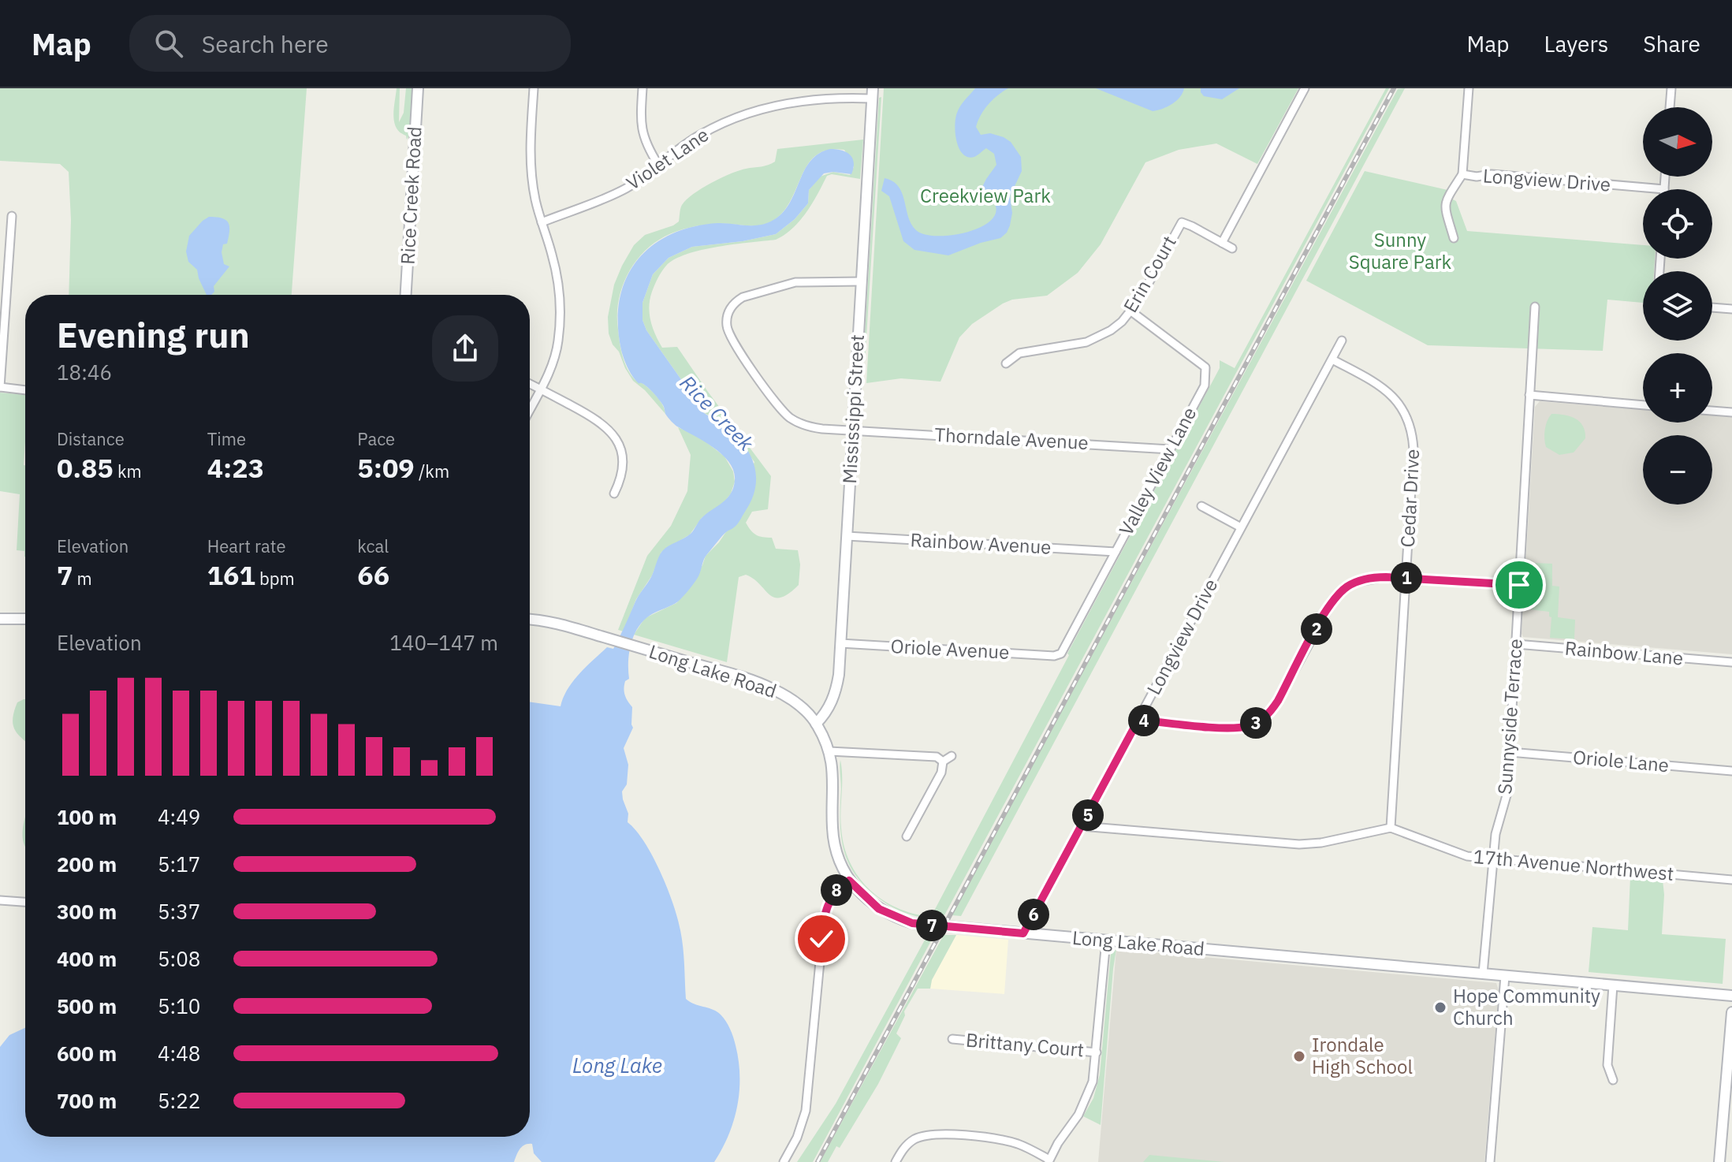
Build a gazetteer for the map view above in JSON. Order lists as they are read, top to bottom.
{
  "streets": {
    "street": [
      "Violet Lane",
      "Longview Drive",
      "Rice Creek Road",
      "Erin Court",
      "Mississippi Street",
      "Thorndale Avenue",
      "Valley View Lane",
      "Cedar Drive",
      "Rainbow Avenue",
      "Oriole Avenue",
      "Rainbow Lane",
      "Long Lake Road",
      "Sunnyside Terrace",
      "Oriole Lane",
      "17th Avenue Northwest",
      "Brittany Court"
    ]
  },
  "crossings": [
    ["Violet Lane", "Mississippi Street"],
    ["Longview Drive", "Cedar Drive"],
    ["Longview Drive", "Long Lake Road"],
    ["Erin Court", "Valley View Lane"],
    ["Mississippi Street", "Thorndale Avenue"],
    ["Mississippi Street", "Rainbow Avenue"],
    ["Mississippi Street", "Oriole Avenue"],
    ["Mississippi Street", "Long Lake Road"],
    ["Thorndale Avenue", "Valley View Lane"],
    ["Valley View Lane", "Rainbow Avenue"],
    ["Valley View Lane", "Oriole Avenue"],
    ["Cedar Drive", "17th Avenue Northwest"],
    ["Rainbow Lane", "Sunnyside Terrace"],
    ["Long Lake Road", "Sunnyside Terrace"],
    ["Sunnyside Terrace", "Oriole Lane"],
    ["Sunnyside Terrace", "17th Avenue Northwest"]
  ],
  "water": ["Rice Creek", "Long Lake"],
  "parks": ["Creekview Park", "Sunny Square Park"],
  "places": ["Hope Community Church", "Irondale High School"],
  "north": "right",
  "page": {
    "header": "Map",
    "search": "Search here",
    "nav": ["Map", "Layers", "Share"],
    "map_buttons": ["+", "−"],
    "heading": ["Evening run", "18:46"],
    "stats": [
      ["Distance", "0.85 km"],
      ["Time", "4:23"],
      ["Pace", "5:09 /km"],
      ["Elevation", "7 m"],
      ["Heart rate", "161 bpm"],
      ["kcal", "66"]
    ],
    "pins": [
      "1",
      "2",
      "4",
      "3",
      "5",
      "8",
      "6",
      "7"
    ],
    "chart": ["Elevation", "140–147 m"],
    "list": [
      {
        "name": "100 m",
        "note": "4:49"
      },
      {
        "name": "200 m",
        "note": "5:17"
      },
      {
        "name": "300 m",
        "note": "5:37"
      },
      {
        "name": "400 m",
        "note": "5:08"
      },
      {
        "name": "500 m",
        "note": "5:10"
      },
      {
        "name": "600 m",
        "note": "4:48"
      },
      {
        "name": "700 m",
        "note": "5:22"
      }
    ]
  }
}
